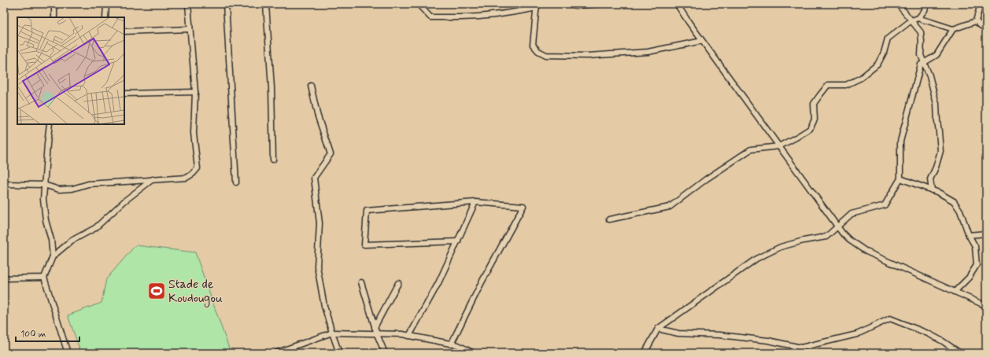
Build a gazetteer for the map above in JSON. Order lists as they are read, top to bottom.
{
  "places": {
    "sports": ["Stade de Koudougou"]
  },
  "scale_bar": "100 m"
}
